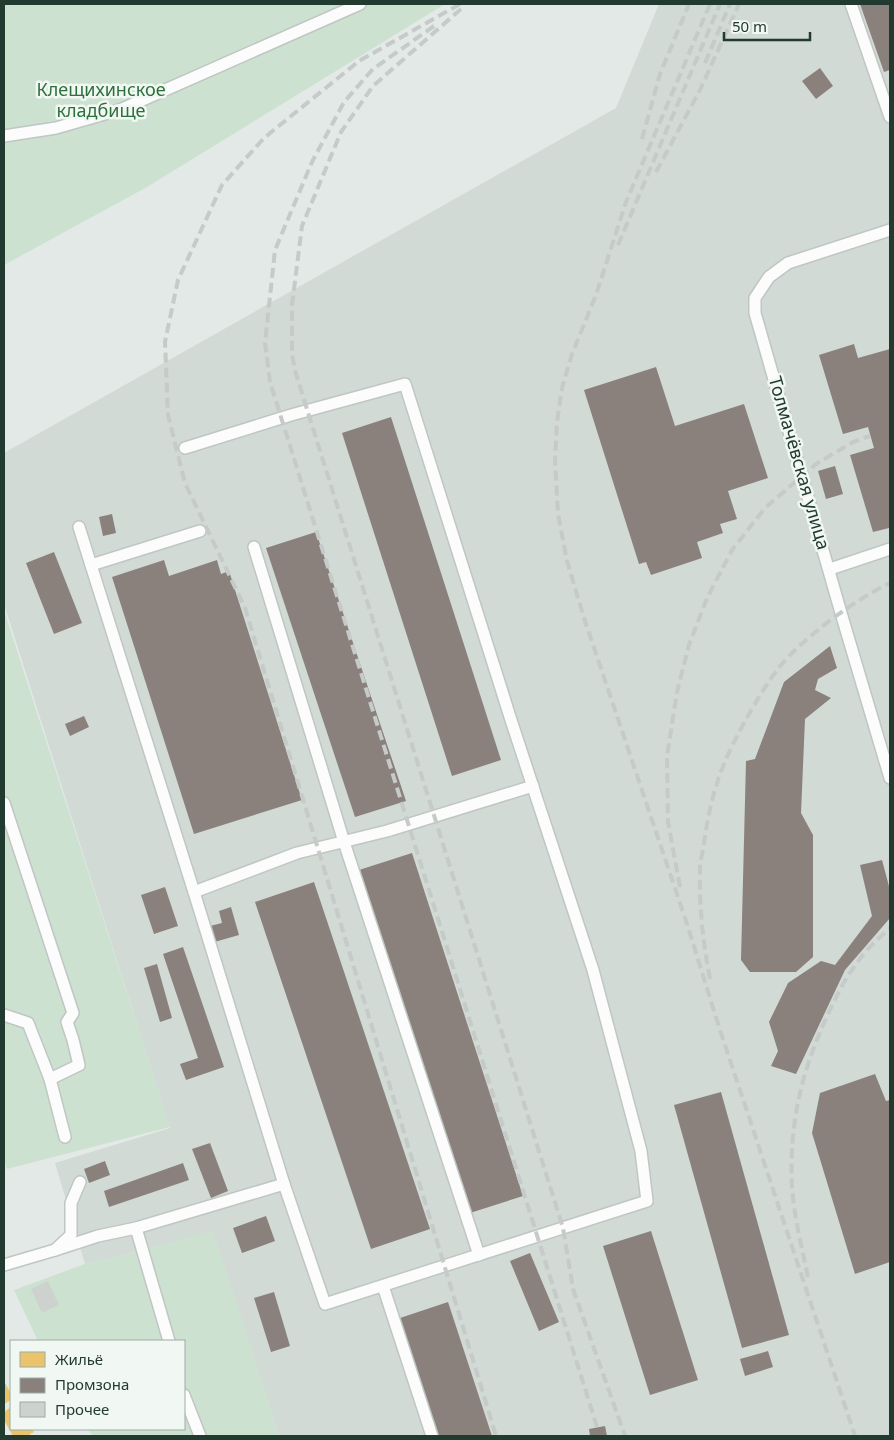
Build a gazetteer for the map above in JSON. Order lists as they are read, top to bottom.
{
  "streets": {
    "street": ["Толмачёвская улица"]
  },
  "parks": ["Клещихинское кладбище"],
  "legend": ["Жильё", "Промзона", "Прочее"],
  "scale_bar": "50 m"
}
